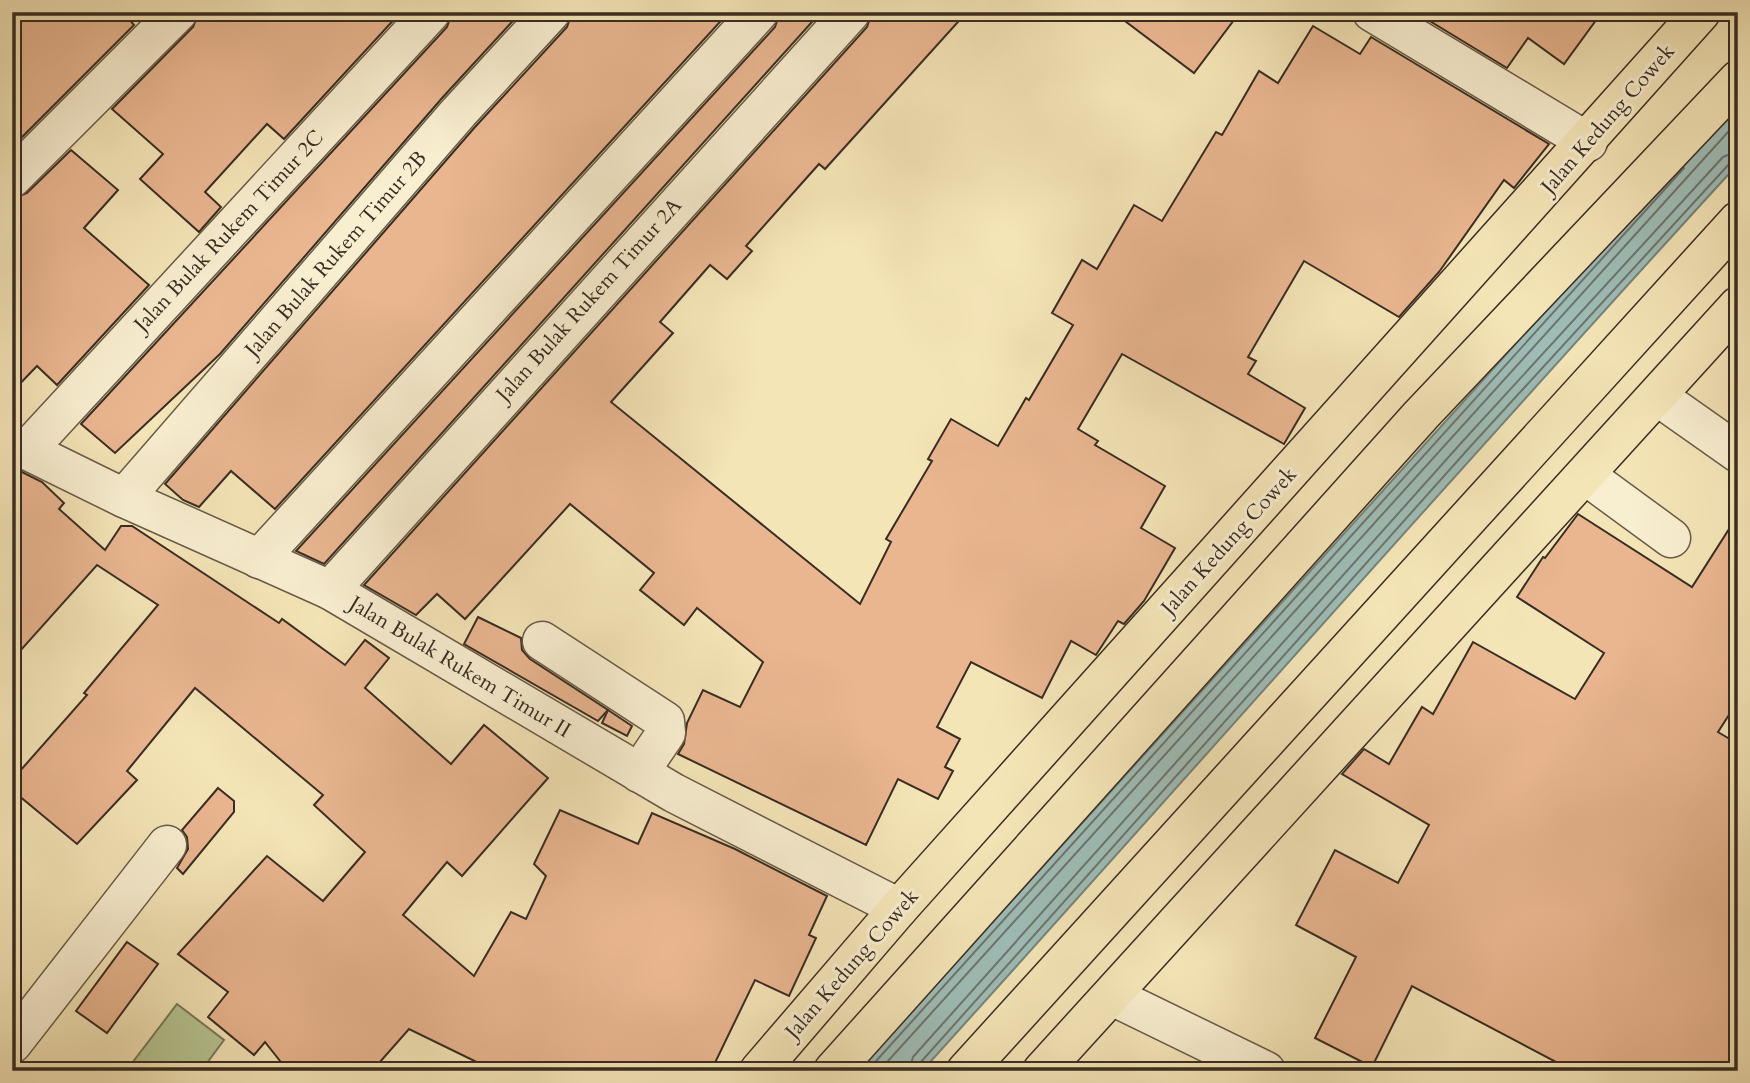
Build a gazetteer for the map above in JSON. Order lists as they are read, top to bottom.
{
  "streets": {
    "main road": ["Jalan Kedung Cowek"],
    "street": [
      "Jalan Bulak Rukem Timur 2C",
      "Jalan Bulak Rukem Timur 2B",
      "Jalan Bulak Rukem Timur 2A",
      "Jalan Bulak Rukem Timur II"
    ]
  },
  "crossings": [
    ["Jalan Kedung Cowek", "Jalan Bulak Rukem Timur II"],
    ["Jalan Bulak Rukem Timur 2C", "Jalan Bulak Rukem Timur II"],
    ["Jalan Bulak Rukem Timur 2B", "Jalan Bulak Rukem Timur II"],
    ["Jalan Bulak Rukem Timur 2A", "Jalan Bulak Rukem Timur II"]
  ]
}
